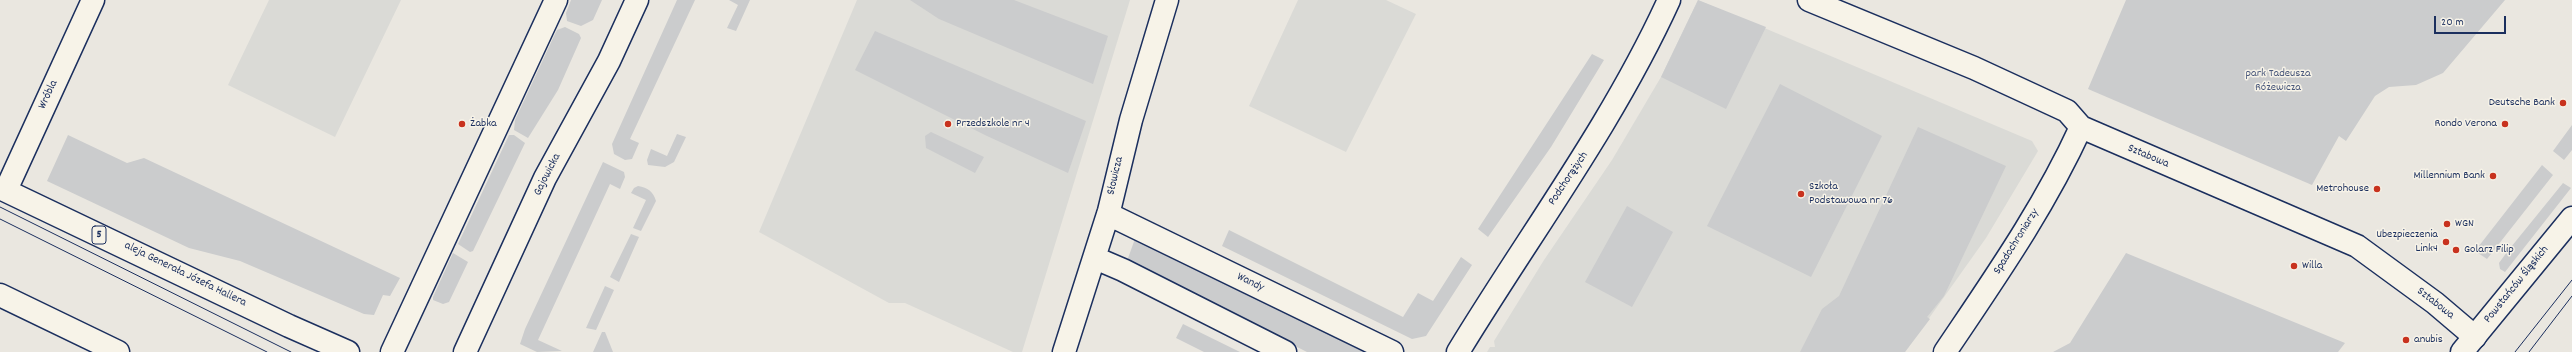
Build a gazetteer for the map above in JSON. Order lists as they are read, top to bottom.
{
  "streets": {
    "street": [
      "Wróbla",
      "Sztabowa",
      "Gajowicka",
      "Słowicza",
      "Podchorążych",
      "5",
      "Spadochroniarzy",
      "aleja Generała Józefa Hallera",
      "Wandy",
      "Powstańców Śląskich"
    ]
  },
  "crossings": [
    ["Wróbla", "aleja Generała Józefa Hallera"],
    ["Sztabowa", "Spadochroniarzy"],
    ["Sztabowa", "Powstańców Śląskich"],
    ["Słowicza", "Wandy"]
  ],
  "parks": ["park Tadeusza Różewicza"],
  "places": [
    "Deutsche Bank",
    "Żabka",
    "Przedszkole nr 4",
    "Rondo Verona",
    "Millennium Bank",
    "Metrohouse",
    "Szkoła Podstawowa nr 76",
    "WGN",
    "Ubezpieczenia Link4",
    "Golarz Filip",
    "Willa",
    "anubis"
  ],
  "scale_bar": "20 m"
}
